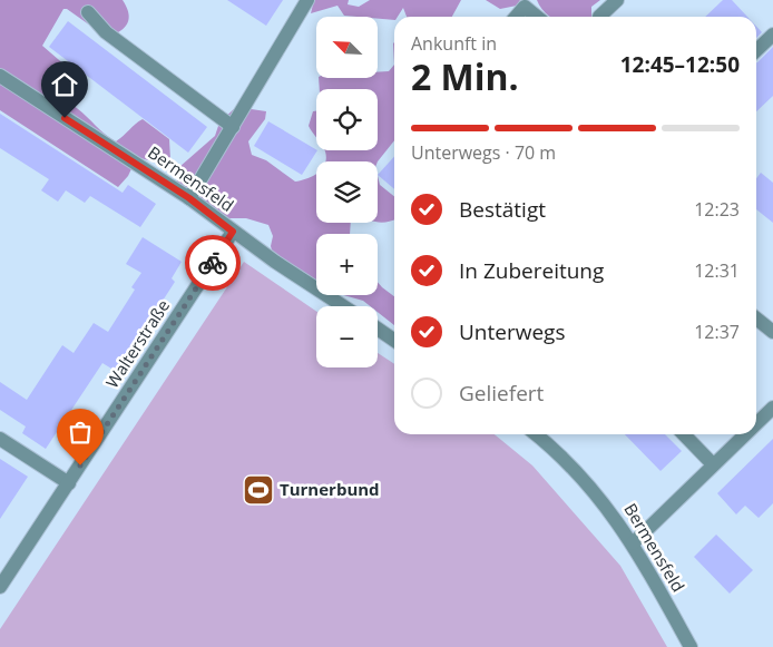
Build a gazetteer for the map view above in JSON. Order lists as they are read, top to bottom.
{
  "streets": {
    "street": ["Bermensfeld", "Walterstraße"]
  },
  "crossings": [
    ["Bermensfeld", "Walterstraße"]
  ],
  "places": {
    "sports": ["Turnerbund"]
  },
  "north": "top left",
  "page": {
    "map_buttons": ["+", "−"],
    "heading": ["2 Min.", "Ankunft in", "12:45–12:50"],
    "bar": "Unterwegs · 70 m",
    "list": [
      ["Bestätigt", "12:23"],
      ["In Zubereitung", "12:31"],
      ["Unterwegs", "12:37"],
      "Geliefert"
    ]
  }
}
